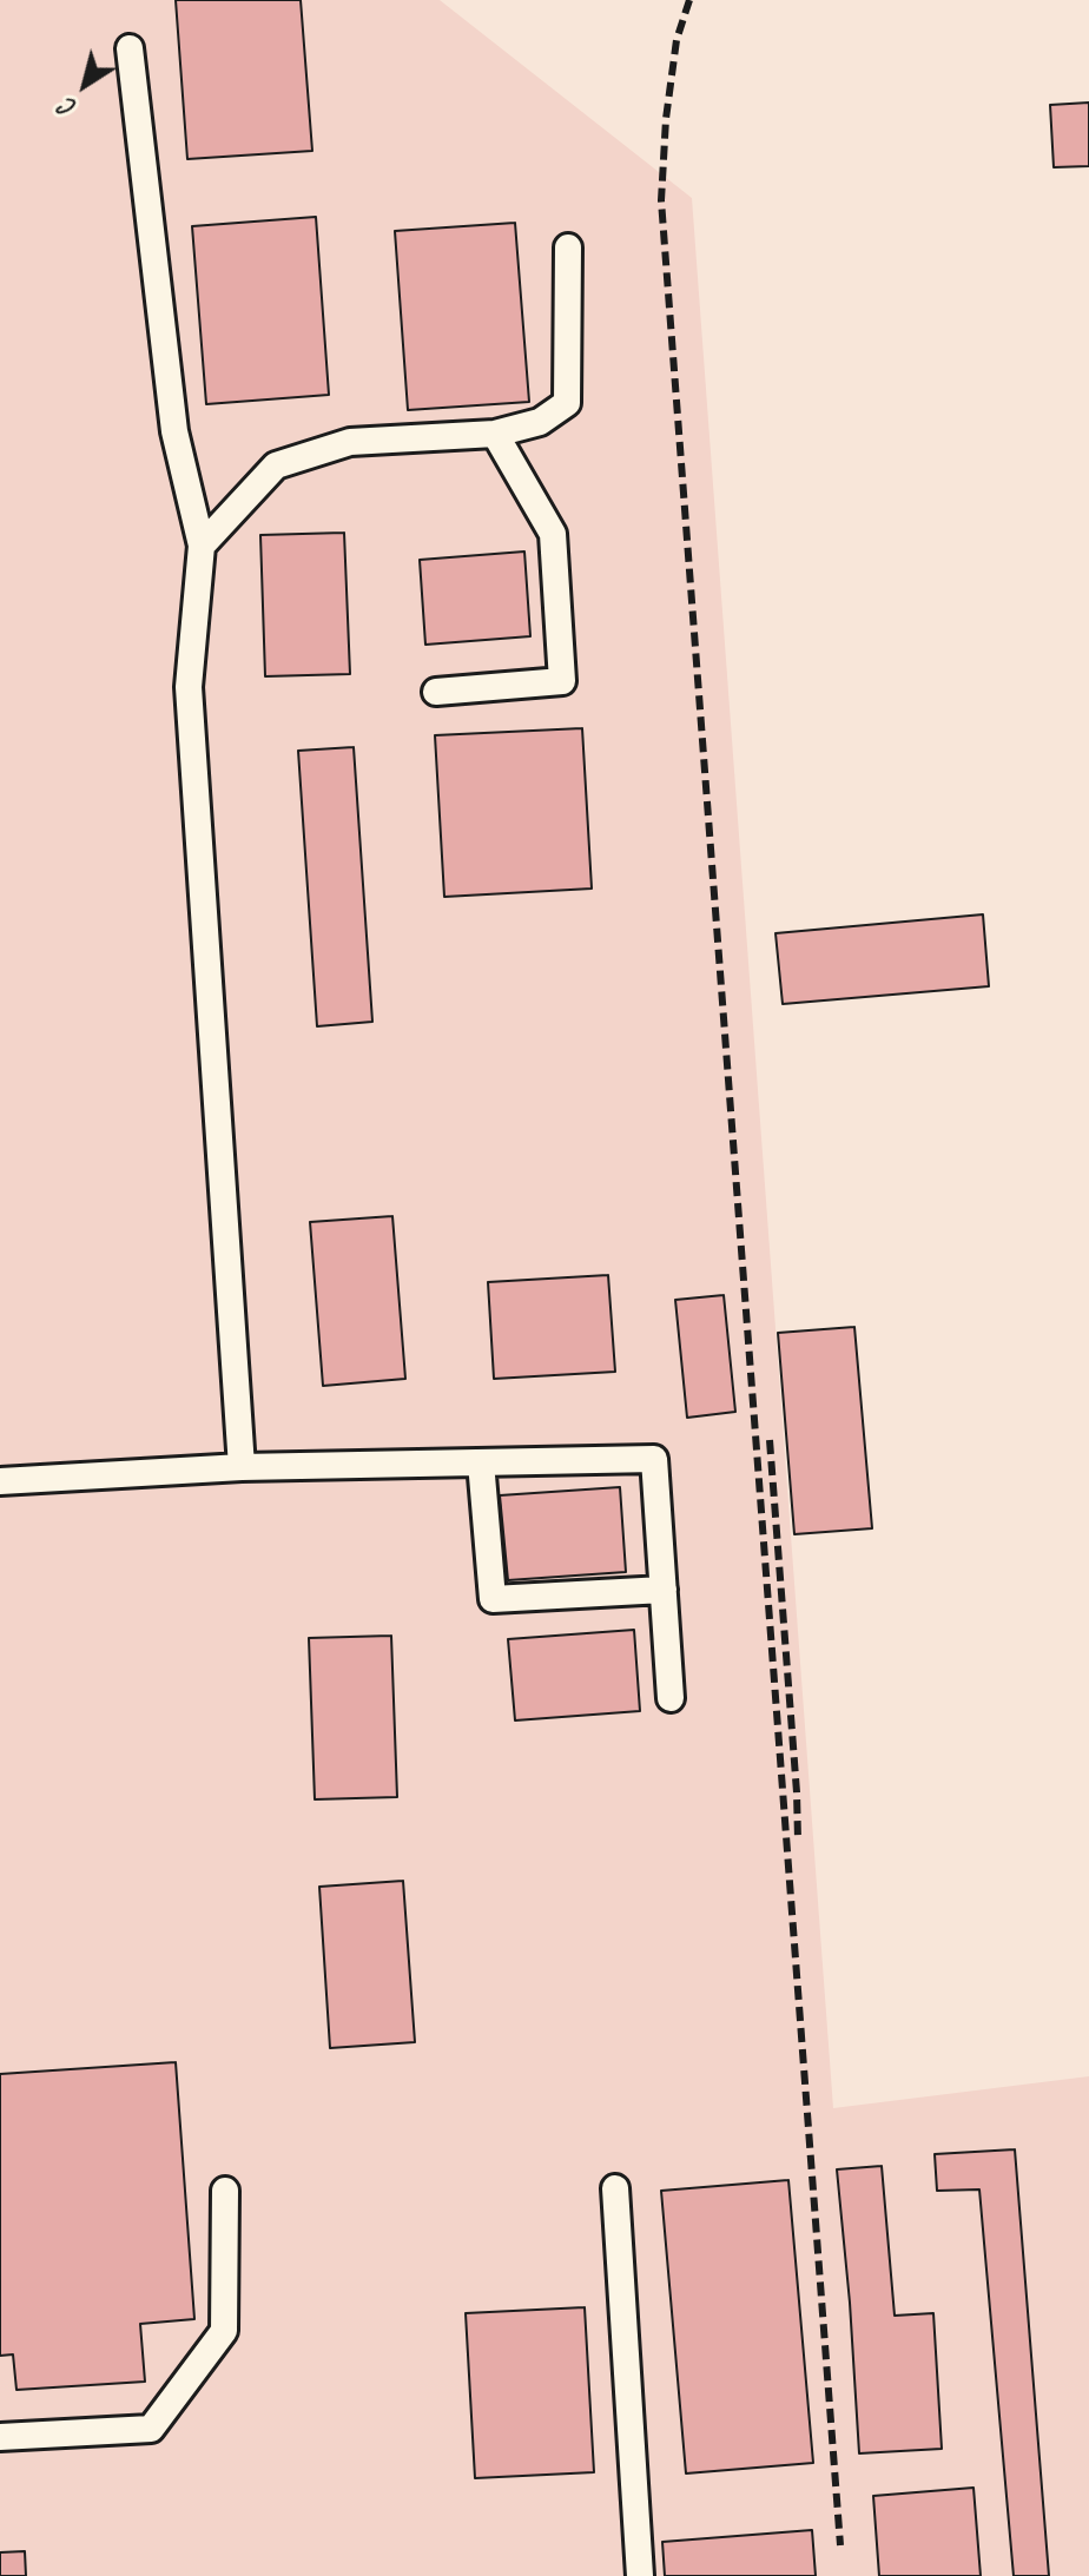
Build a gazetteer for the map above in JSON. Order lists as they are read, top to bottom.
{
  "north": "bottom left"
}
